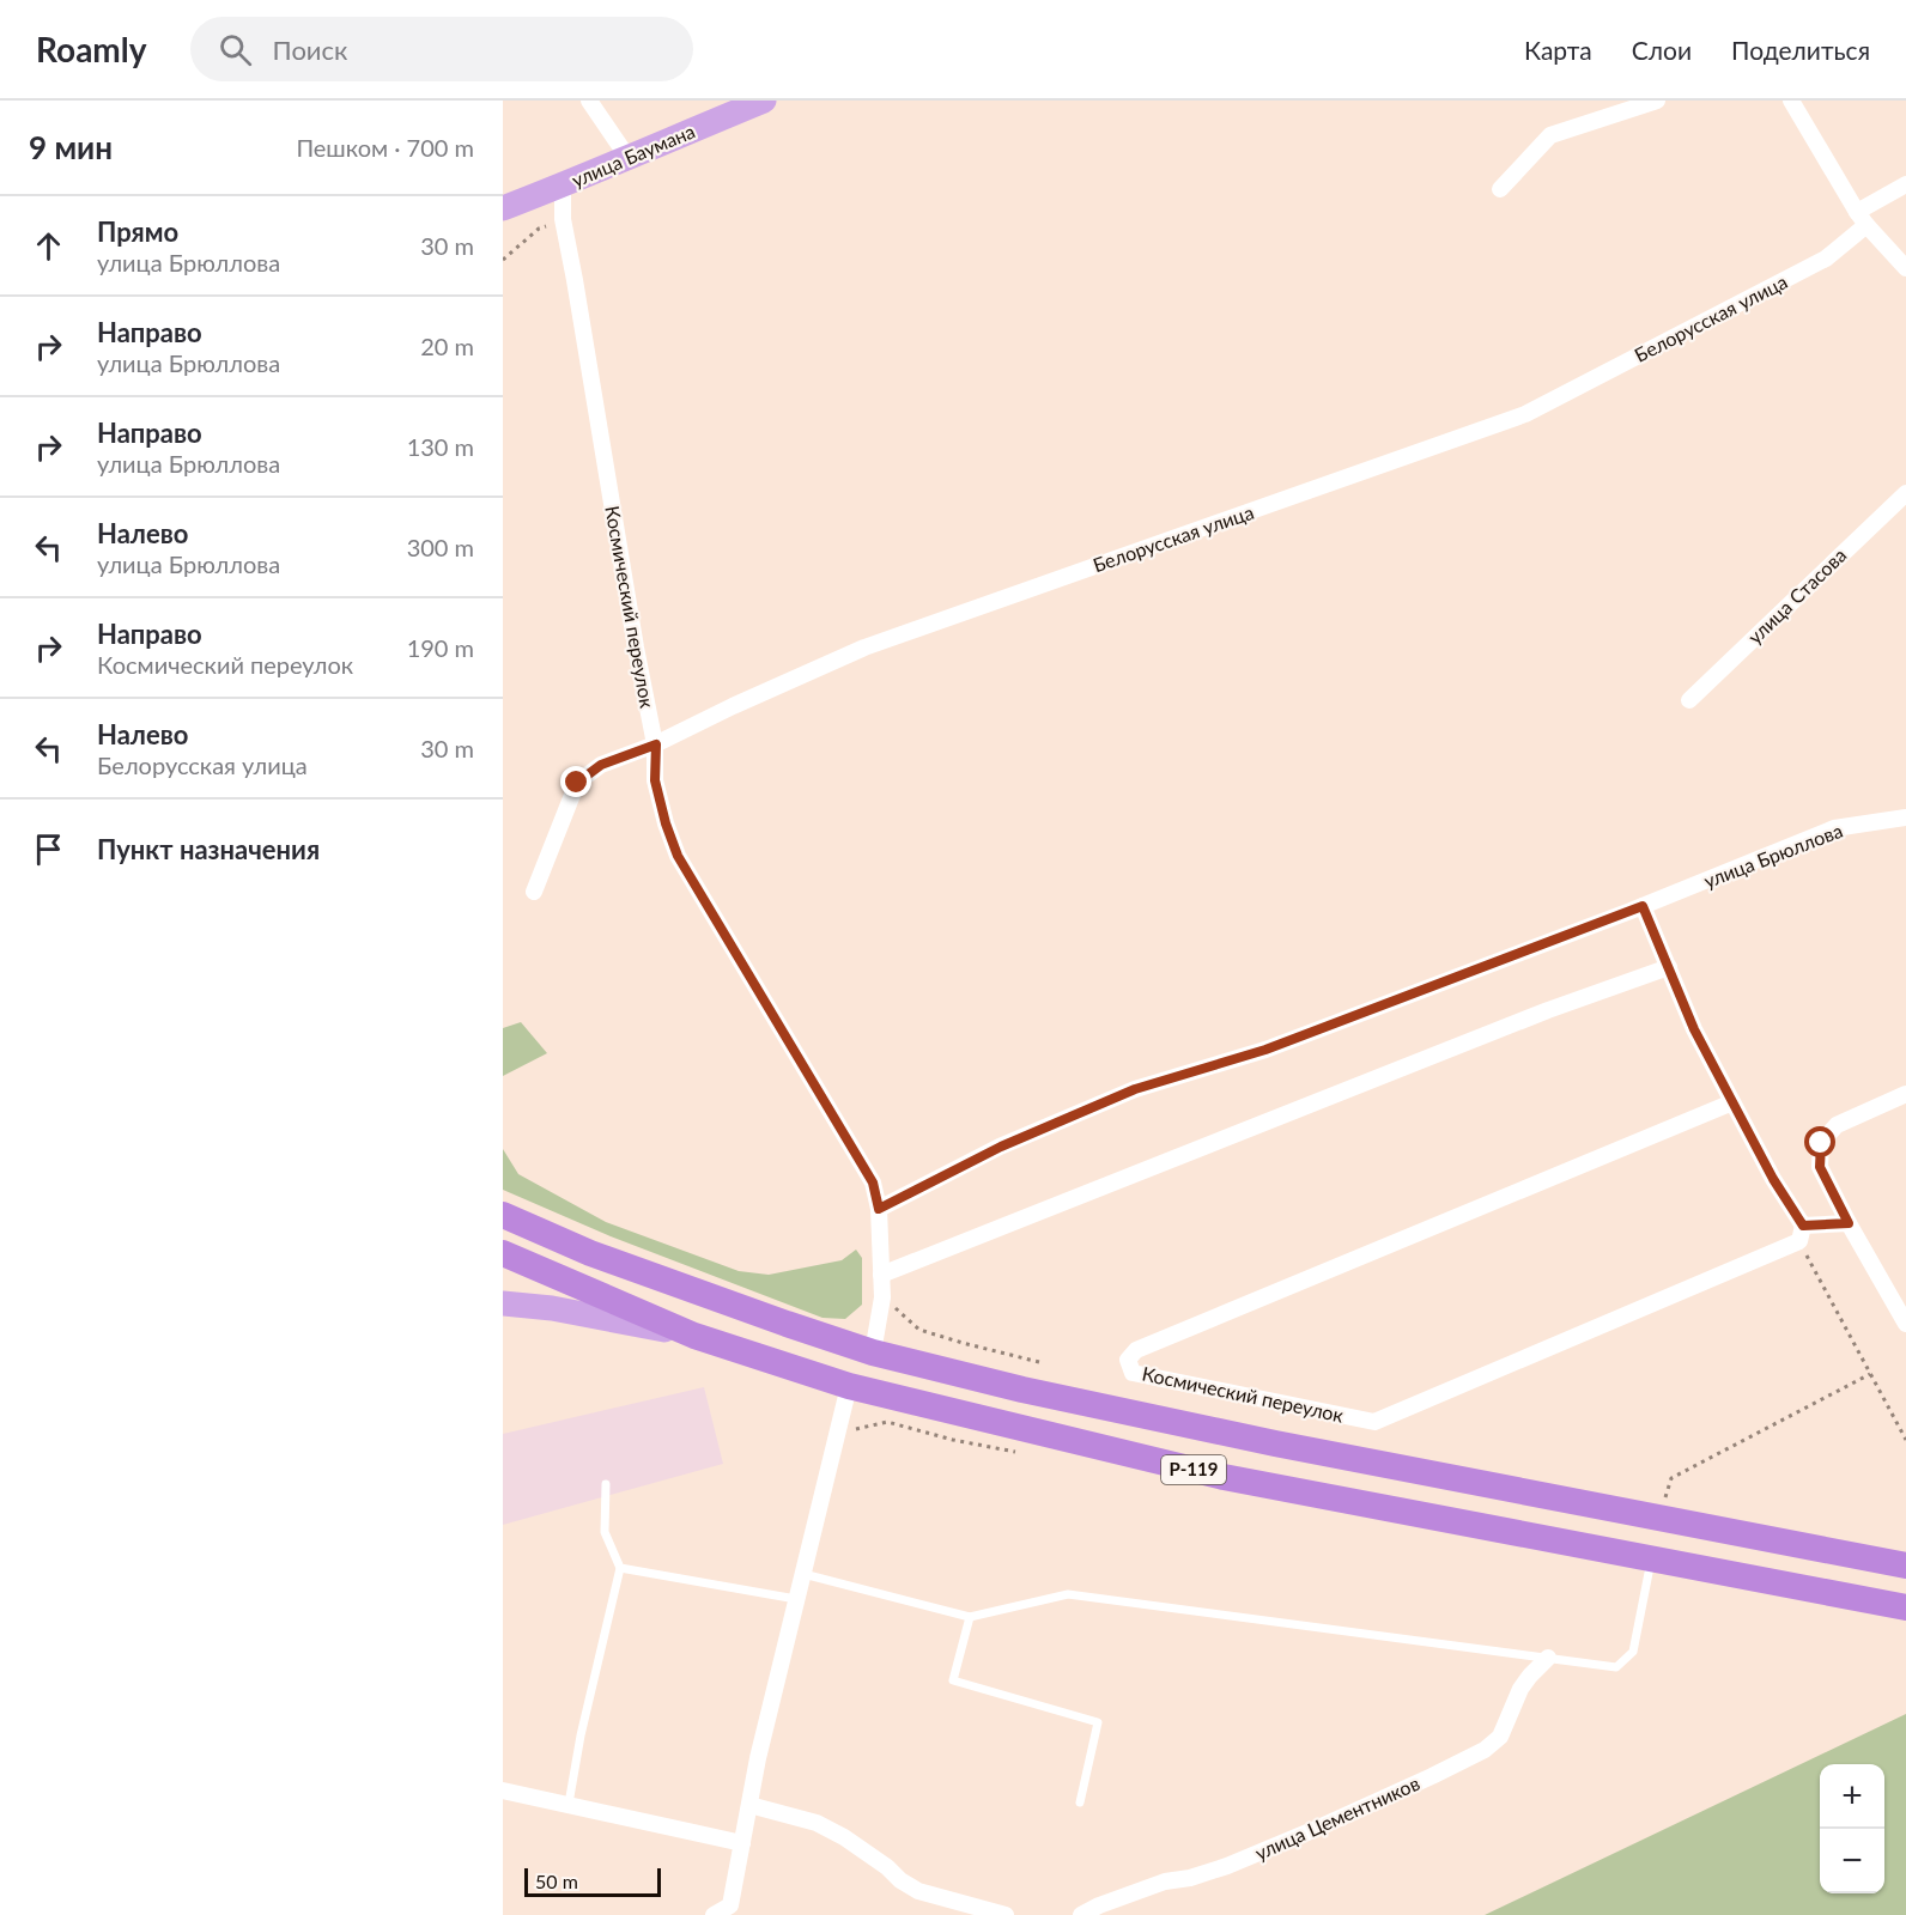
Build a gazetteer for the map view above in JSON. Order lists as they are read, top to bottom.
{
  "streets": {
    "highway": ["Р-119"],
    "main road": ["улица Баумана"],
    "street": [
      "Белорусская улица",
      "улица Стасова",
      "Космический переулок",
      "улица Брюллова",
      "улица Цементников"
    ]
  },
  "crossings": [
    ["улица Баумана", "Космический переулок"],
    ["Белорусская улица", "Космический переулок"],
    ["Космический переулок", "улица Брюллова"],
    ["Космический переулок", "Р-119"]
  ],
  "scale_bar": "50 m",
  "page": {
    "header": "Roamly",
    "search": "Поиск",
    "nav": ["Карта", "Слои", "Поделиться"],
    "heading": ["9 мин", "Пешком · 700 m"],
    "list": [
      ["Прямо", "улица Брюллова", "30 m"],
      ["Направо", "улица Брюллова", "20 m"],
      ["Направо", "улица Брюллова", "130 m"],
      ["Налево", "улица Брюллова", "300 m"],
      ["Направо", "Космический переулок", "190 m"],
      ["Налево", "Белорусская улица", "30 m"],
      "Пункт назначения"
    ],
    "map_buttons": ["+", "−"],
    "scale": "50 m"
  }
}
